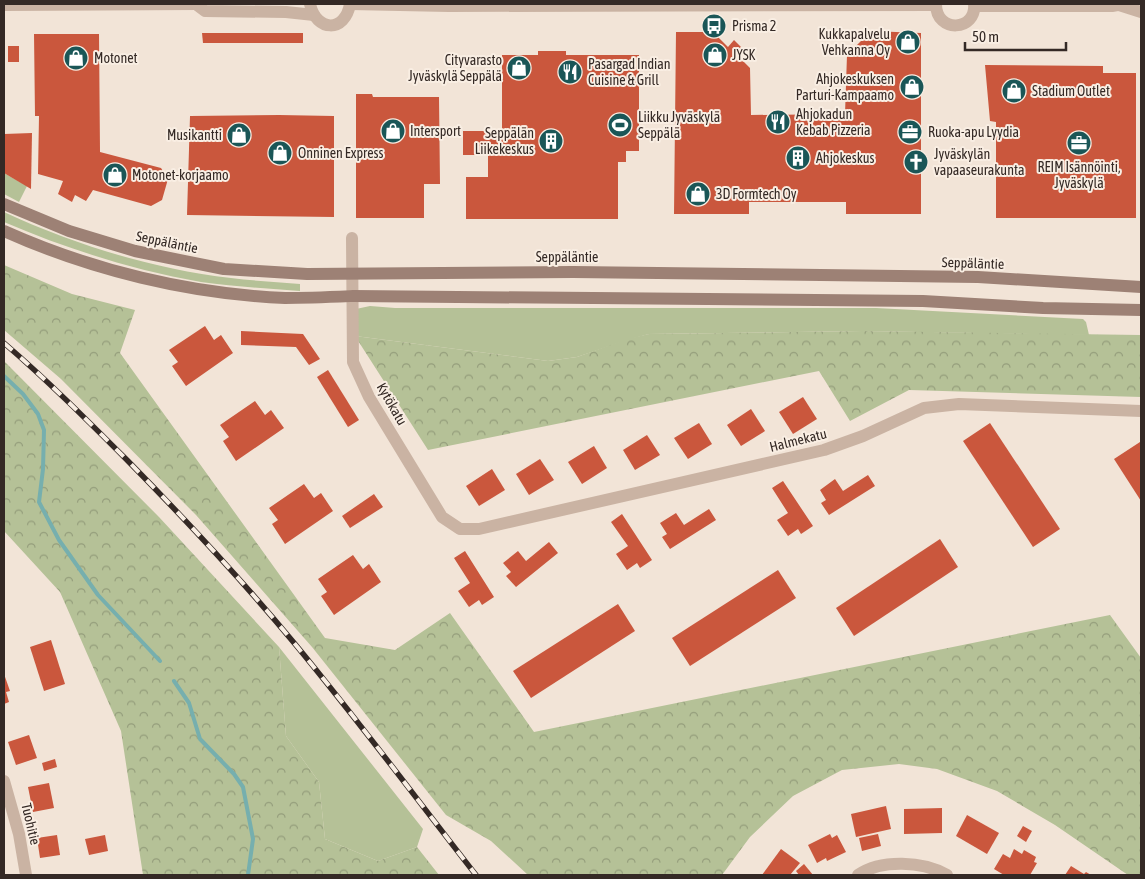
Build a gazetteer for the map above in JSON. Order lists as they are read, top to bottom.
{
  "streets": {
    "main road": ["Seppäläntie"],
    "street": ["Kytökatu", "Halmekatu", "Tuohitie"]
  },
  "crossings": [
    ["Seppäläntie", "Kytökatu"],
    ["Kytökatu", "Halmekatu"]
  ],
  "places": {
    "bus stop": ["Prisma 2"],
    "shop": [
      "Kukkapalvelu Vehkanna Oy",
      "JYSK",
      "Motonet",
      "Cityvarasto Jyväskylä Seppälä",
      "Ahjokeskuksen Parturi-Kampaamo",
      "Stadium Outlet",
      "Intersport",
      "Musikantti",
      "Onninen Express",
      "Motonet-korjaamo",
      "3D Formtech Oy"
    ],
    "restaurant": ["Pasargad Indian Cuisine & Grill", "Ahjokadun Kebab Pizzeria"],
    "sports": ["Liikku Jyväskylä Seppälä"],
    "office": ["Ruoka-apu Lyydia", "REIM Isännöinti, Jyväskylä"],
    "building": ["Seppälän Liikekeskus", "Ahjokeskus"],
    "church": ["Jyväskylän vapaaseurakunta"]
  },
  "scale_bar": "50 m"
}
